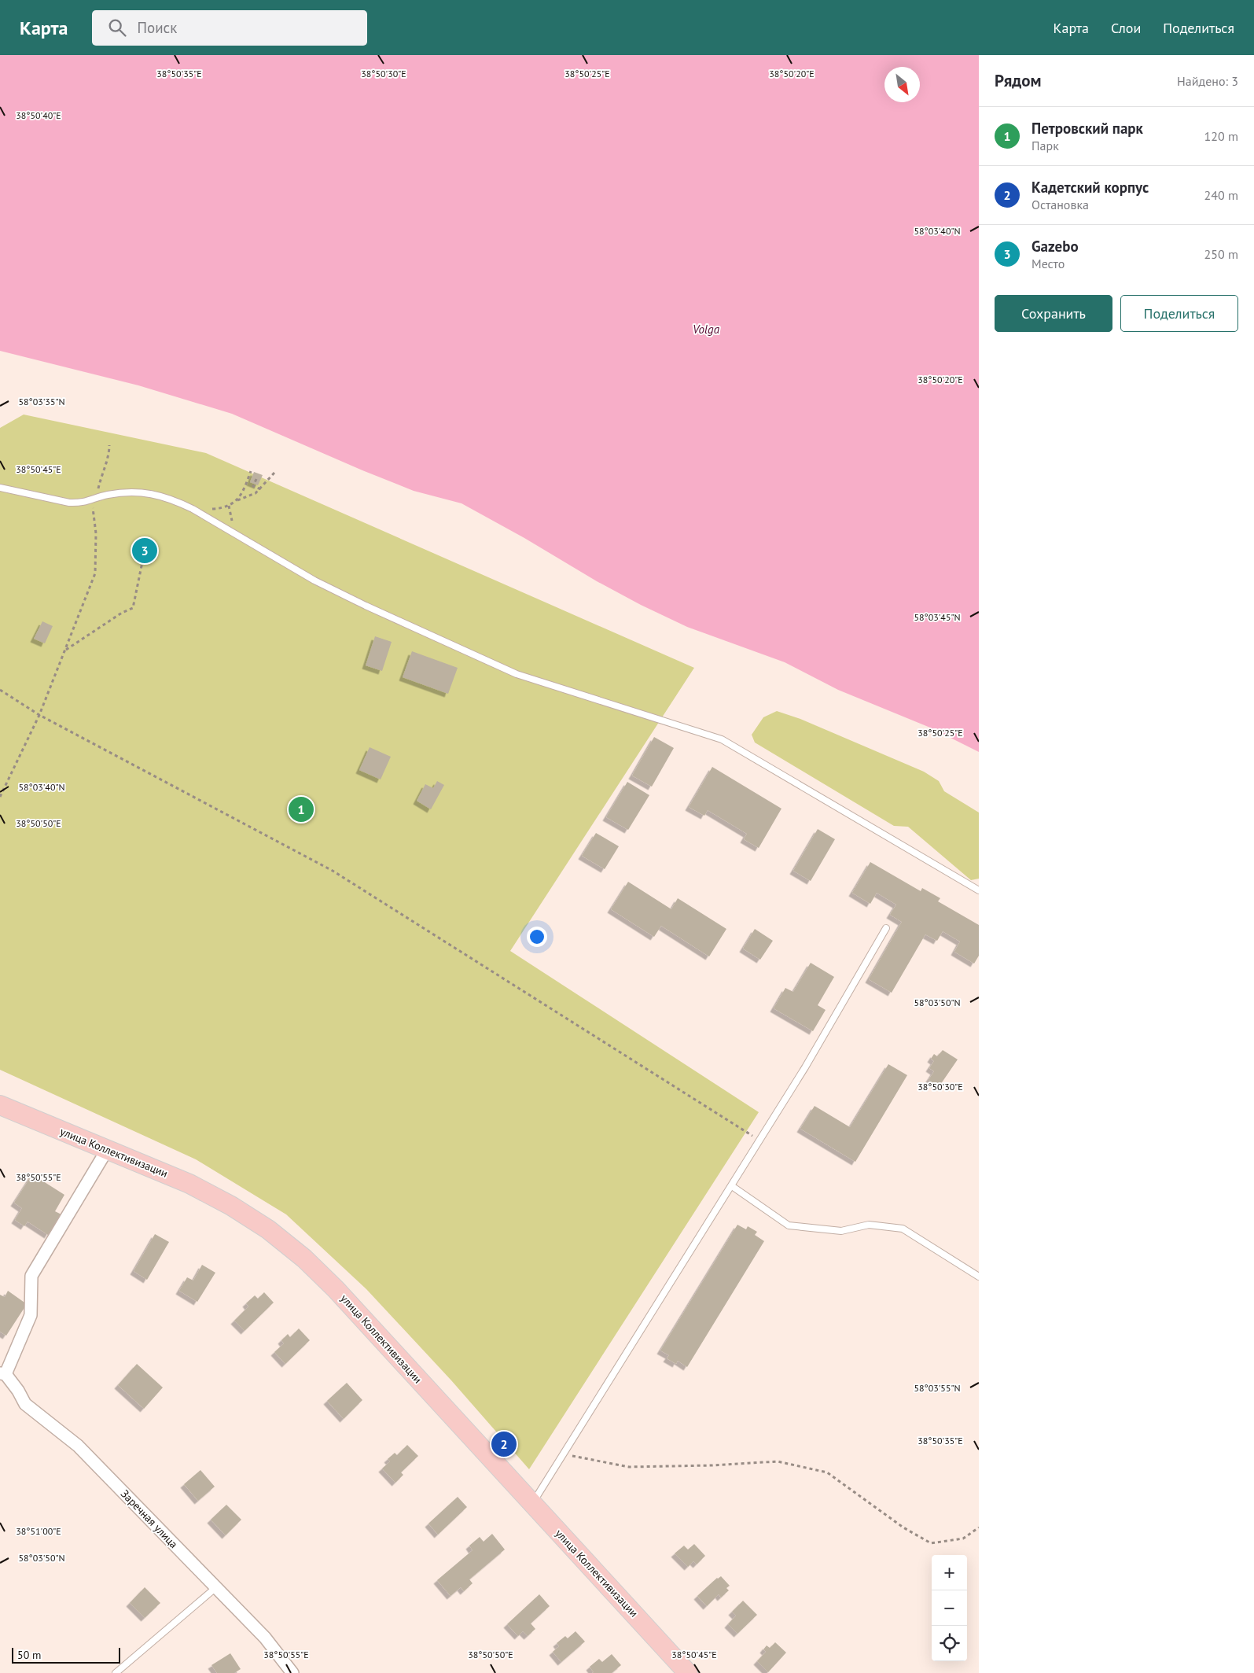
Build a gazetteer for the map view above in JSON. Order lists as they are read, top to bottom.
{
  "streets": {
    "main road": ["улица Коллективизации"],
    "street": ["Заречная улица"]
  },
  "water": ["Volga"],
  "scale_bar": "50 m",
  "north": "bottom right",
  "page": {
    "header": "Карта",
    "search": "Поиск",
    "nav": ["Карта", "Слои", "Поделиться"],
    "heading": ["Рядом", "Найдено: 3"],
    "list": [
      {
        "mark": "1",
        "name": "Петровский парк",
        "note": "Парк",
        "value": "120 m"
      },
      {
        "mark": "2",
        "name": "Кадетский корпус",
        "note": "Остановка",
        "value": "240 m"
      },
      {
        "mark": "3",
        "name": "Gazebo",
        "note": "Место",
        "value": "250 m"
      }
    ],
    "buttons": ["Сохранить", "Поделиться"],
    "pins": ["3", "1", "2"],
    "map_buttons": ["+", "−"],
    "scale": "50 m"
  },
  "coordinates": [
    "38°50'35\"E",
    "38°50'25\"E",
    "38°50'30\"E",
    "38°50'20\"E",
    "38°50'40\"E",
    "58°03'40\"N",
    "58°03'35\"N",
    "38°50'45\"E",
    "58°03'45\"N",
    "38°50'50\"E",
    "58°03'50\"N",
    "38°50'55\"E",
    "58°03'55\"N",
    "38°51'00\"E"
  ]
}
